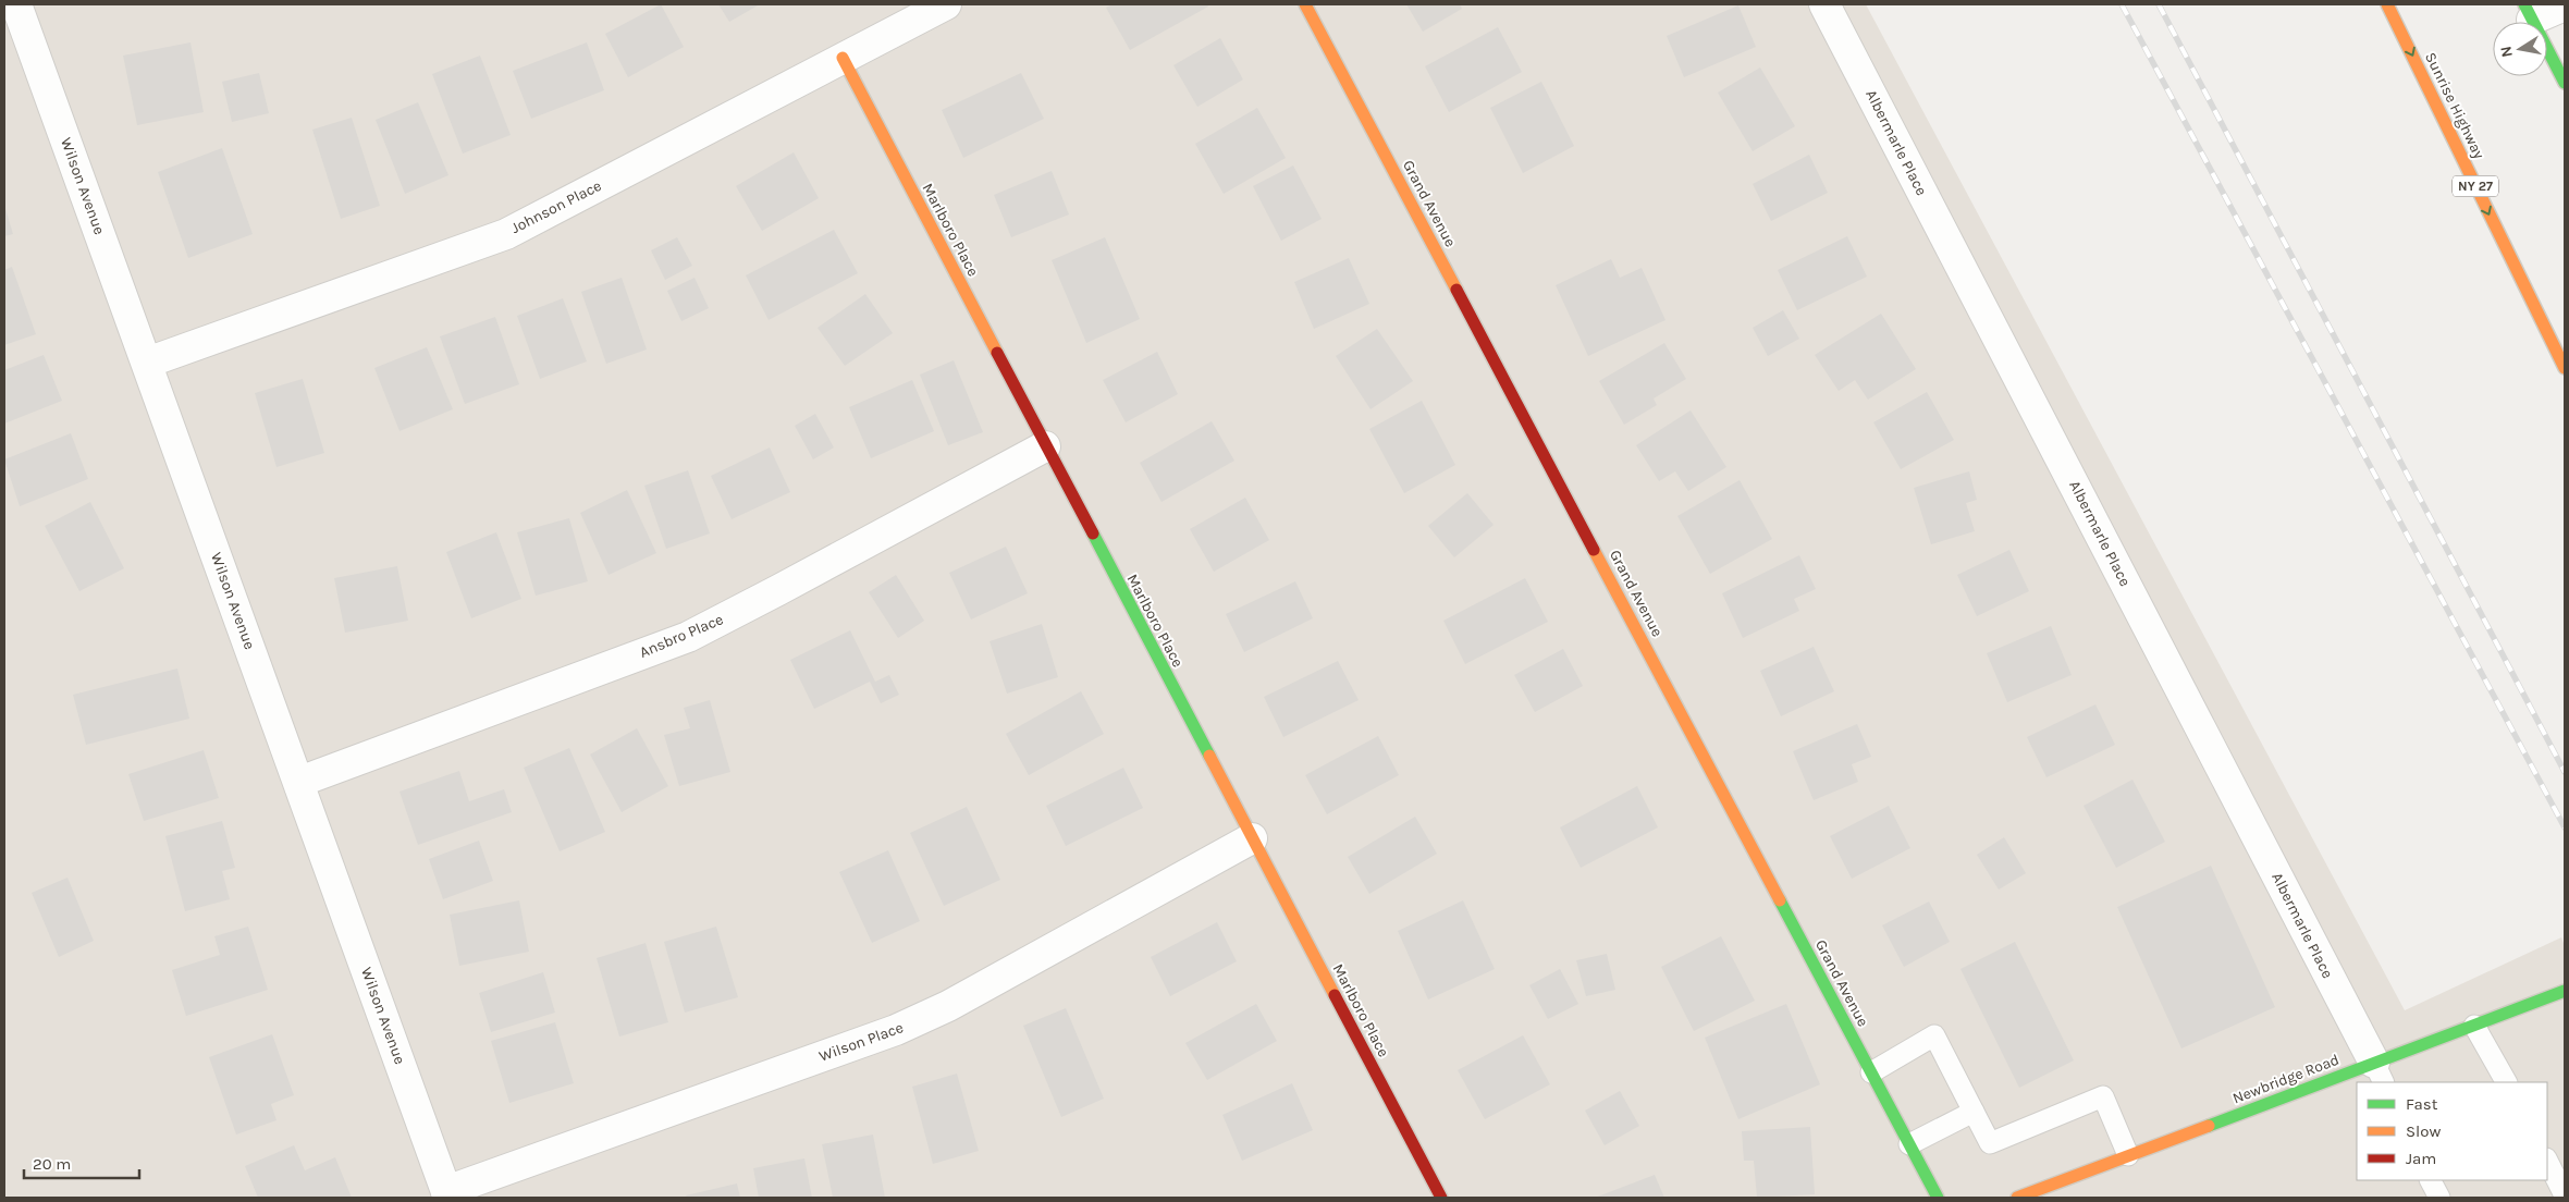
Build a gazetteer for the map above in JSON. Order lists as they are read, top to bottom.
{
  "streets": {
    "main road": [
      "Sunrise Highway",
      "NY 27",
      "Grand Avenue",
      "Marlboro Place",
      "Newbridge Road"
    ],
    "street": [
      "Albermarle Place",
      "Wilson Avenue",
      "Johnson Place",
      "Ansbro Place",
      "Wilson Place"
    ]
  },
  "crossings": [
    ["Albermarle Place", "Newbridge Road"],
    ["Wilson Avenue", "Johnson Place"],
    ["Wilson Avenue", "Ansbro Place"],
    ["Wilson Avenue", "Wilson Place"],
    ["Johnson Place", "Marlboro Place"],
    ["Marlboro Place", "Ansbro Place"],
    ["Marlboro Place", "Wilson Place"]
  ],
  "one_way": ["Sunrise Highway"],
  "legend": ["Fast", "Slow", "Jam"],
  "scale_bar": "20 m",
  "north": "left"
}
